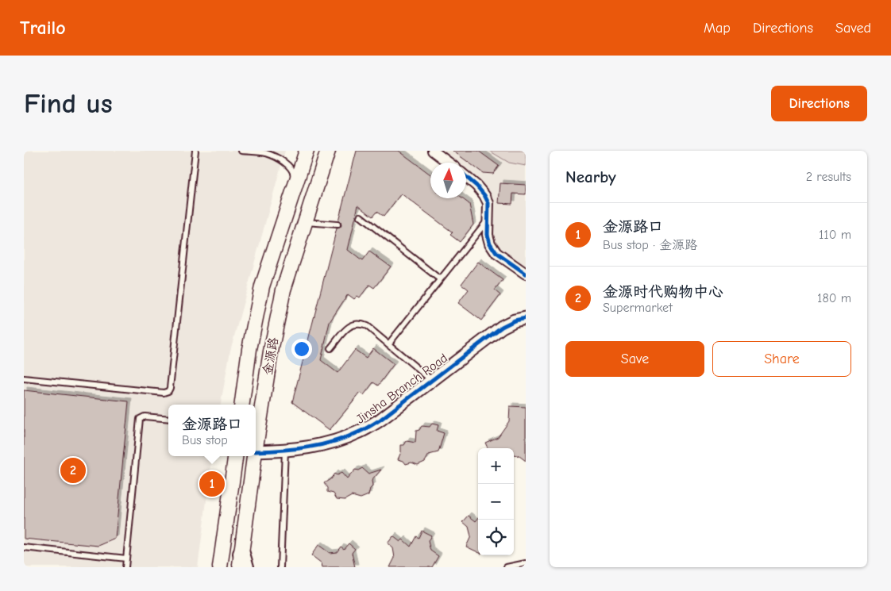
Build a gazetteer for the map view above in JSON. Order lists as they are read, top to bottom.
{
  "streets": {
    "main road": ["金源路"],
    "street": ["Jinsha Branch Road"]
  },
  "north": "top",
  "page": {
    "header": "Trailo",
    "nav": ["Map", "Directions", "Saved"],
    "buttons": [
      "Directions",
      ["Save", "Share"]
    ],
    "title": "Find us",
    "heading": ["Nearby", "2 results"],
    "list": [
      {
        "mark": "1",
        "name": "金源路口",
        "note": "Bus stop · 金源路",
        "value": "110 m"
      },
      {
        "mark": "2",
        "name": "金源时代购物中心",
        "note": "Supermarket",
        "value": "180 m"
      }
    ],
    "popup": ["金源路口", "Bus stop"],
    "map_buttons": ["+", "−"],
    "pins": ["2", "1"]
  }
}
